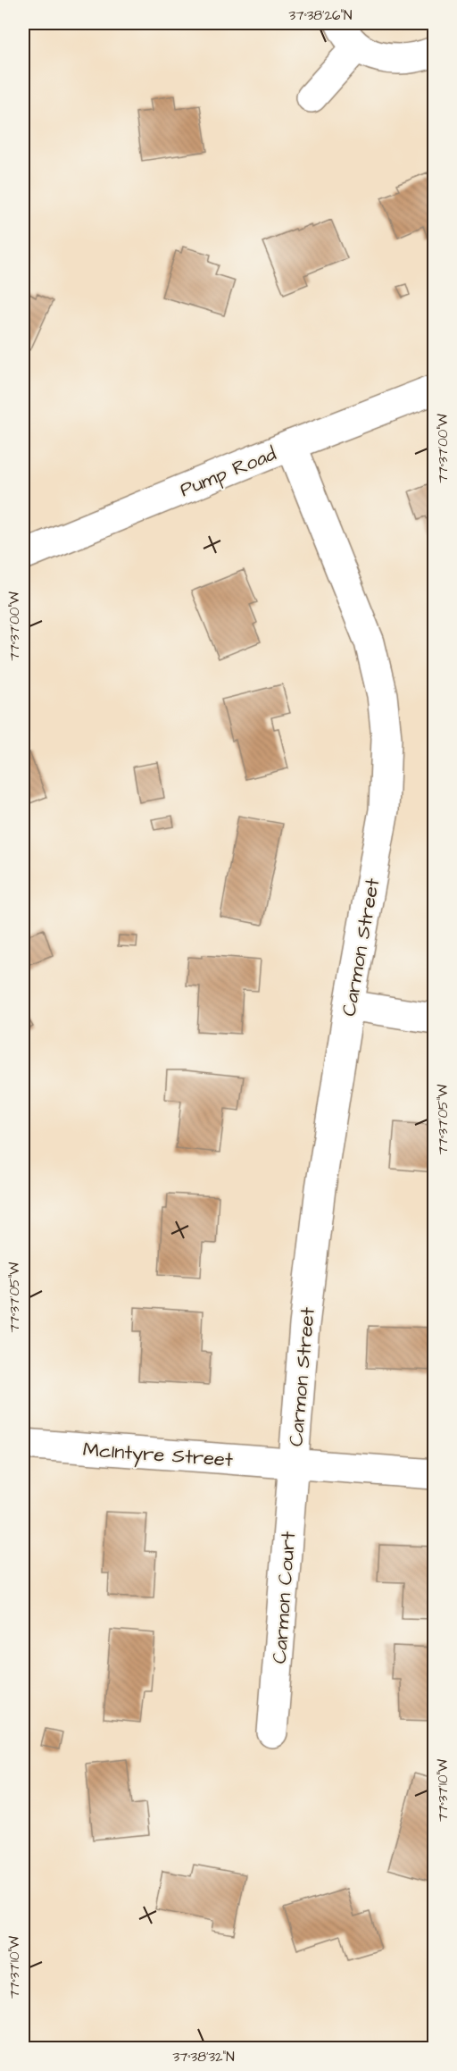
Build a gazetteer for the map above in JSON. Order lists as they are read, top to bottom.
{
  "streets": {
    "street": [
      "Pump Road",
      "Carmon Street",
      "McIntyre Street",
      "Carmon Court"
    ]
  },
  "crossings": [
    ["Pump Road", "Carmon Street"],
    ["Carmon Street", "McIntyre Street"],
    ["Carmon Street", "Carmon Court"],
    ["McIntyre Street", "Carmon Court"]
  ],
  "coordinates": [
    "37°38'26\"N",
    "77°37'00\"W",
    "77°37'05\"W",
    "77°37'10\"W",
    "37°38'32\"N"
  ]
}
